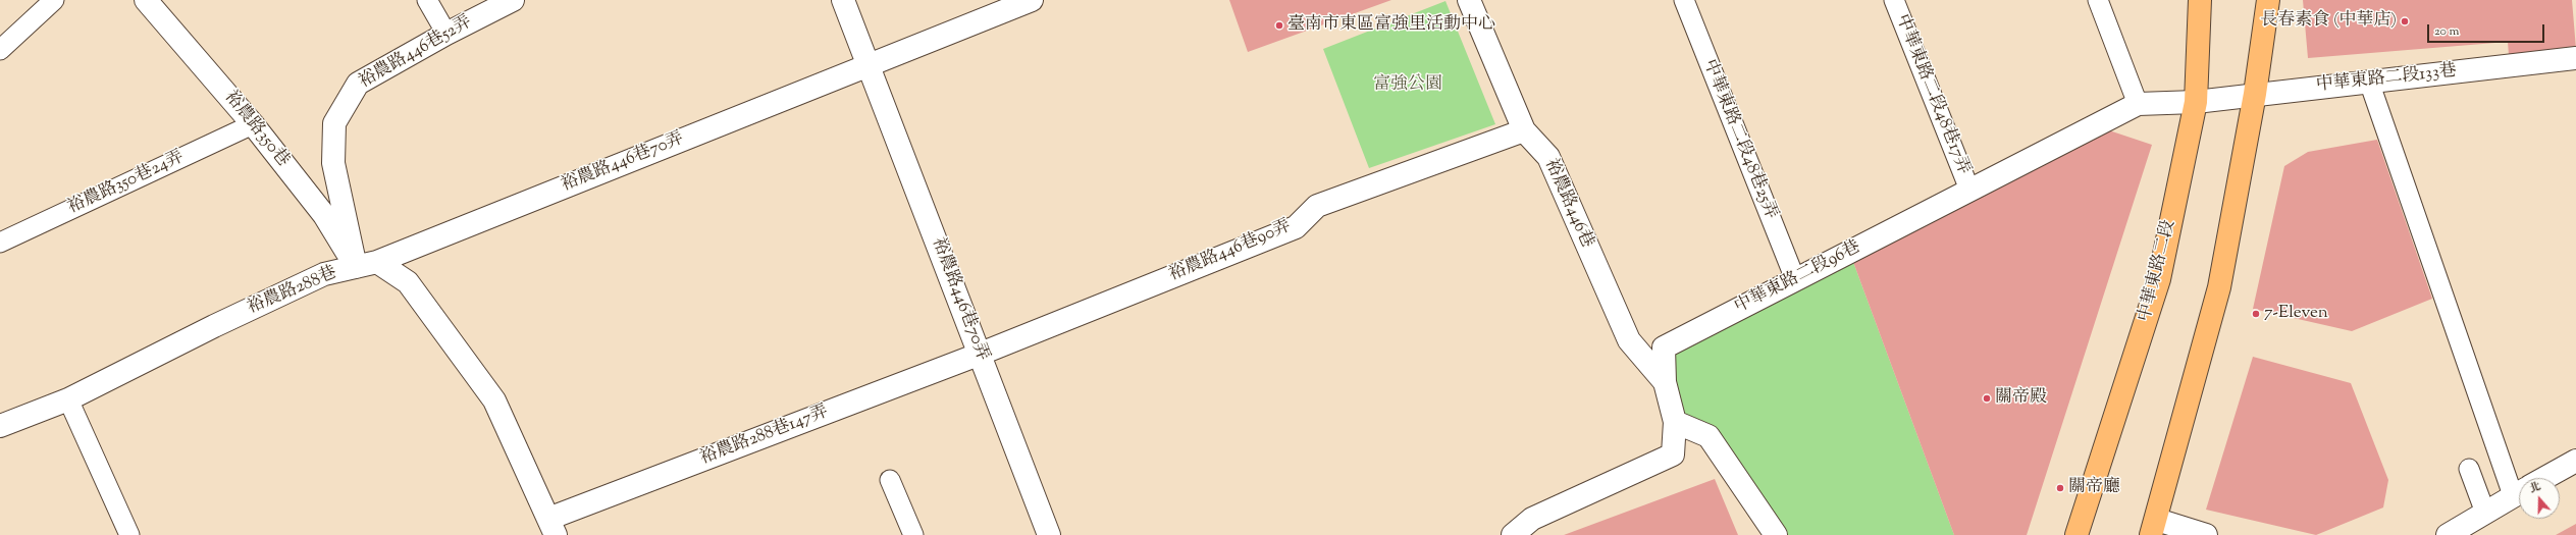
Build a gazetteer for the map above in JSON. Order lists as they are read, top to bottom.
{
  "streets": {
    "main road": ["中華東路二段"],
    "street": [
      "裕農路446巷52弄",
      "中華東路二段133巷",
      "裕農路350巷",
      "裕農路446巷70弄",
      "裕農路446巷",
      "裕農路446巷90弄",
      "中華東路二段96巷",
      "裕農路288巷",
      "裕農路288巷147弄"
    ],
    "lane": ["中華東路二段48巷17弄", "中華東路二段48巷25弄", "裕農路350巷24弄"]
  },
  "crossings": [
    ["裕農路446巷52弄", "裕農路350巷"],
    ["裕農路446巷52弄", "裕農路288巷"],
    ["中華東路二段133巷", "中華東路二段"],
    ["中華東路二段133巷", "中華東路二段96巷"],
    ["中華東路二段48巷17弄", "中華東路二段96巷"],
    ["裕農路350巷", "裕農路350巷24弄"],
    ["裕農路350巷", "裕農路288巷"],
    ["中華東路二段48巷25弄", "中華東路二段96巷"],
    ["裕農路446巷70弄", "裕農路446巷90弄"],
    ["裕農路446巷70弄", "裕農路288巷"],
    ["裕農路446巷70弄", "裕農路288巷147弄"],
    ["裕農路446巷", "裕農路446巷90弄"],
    ["裕農路446巷", "中華東路二段96巷"],
    ["裕農路446巷90弄", "裕農路288巷147弄"],
    ["中華東路二段", "中華東路二段96巷"]
  ],
  "parks": ["富強公園"],
  "places": [
    "長春素食 (中華店)",
    "臺南市東區富強里活動中心",
    "7-Eleven",
    "關帝殿",
    "關帝廳"
  ],
  "scale_bar": "20 m",
  "north": "top"
}
